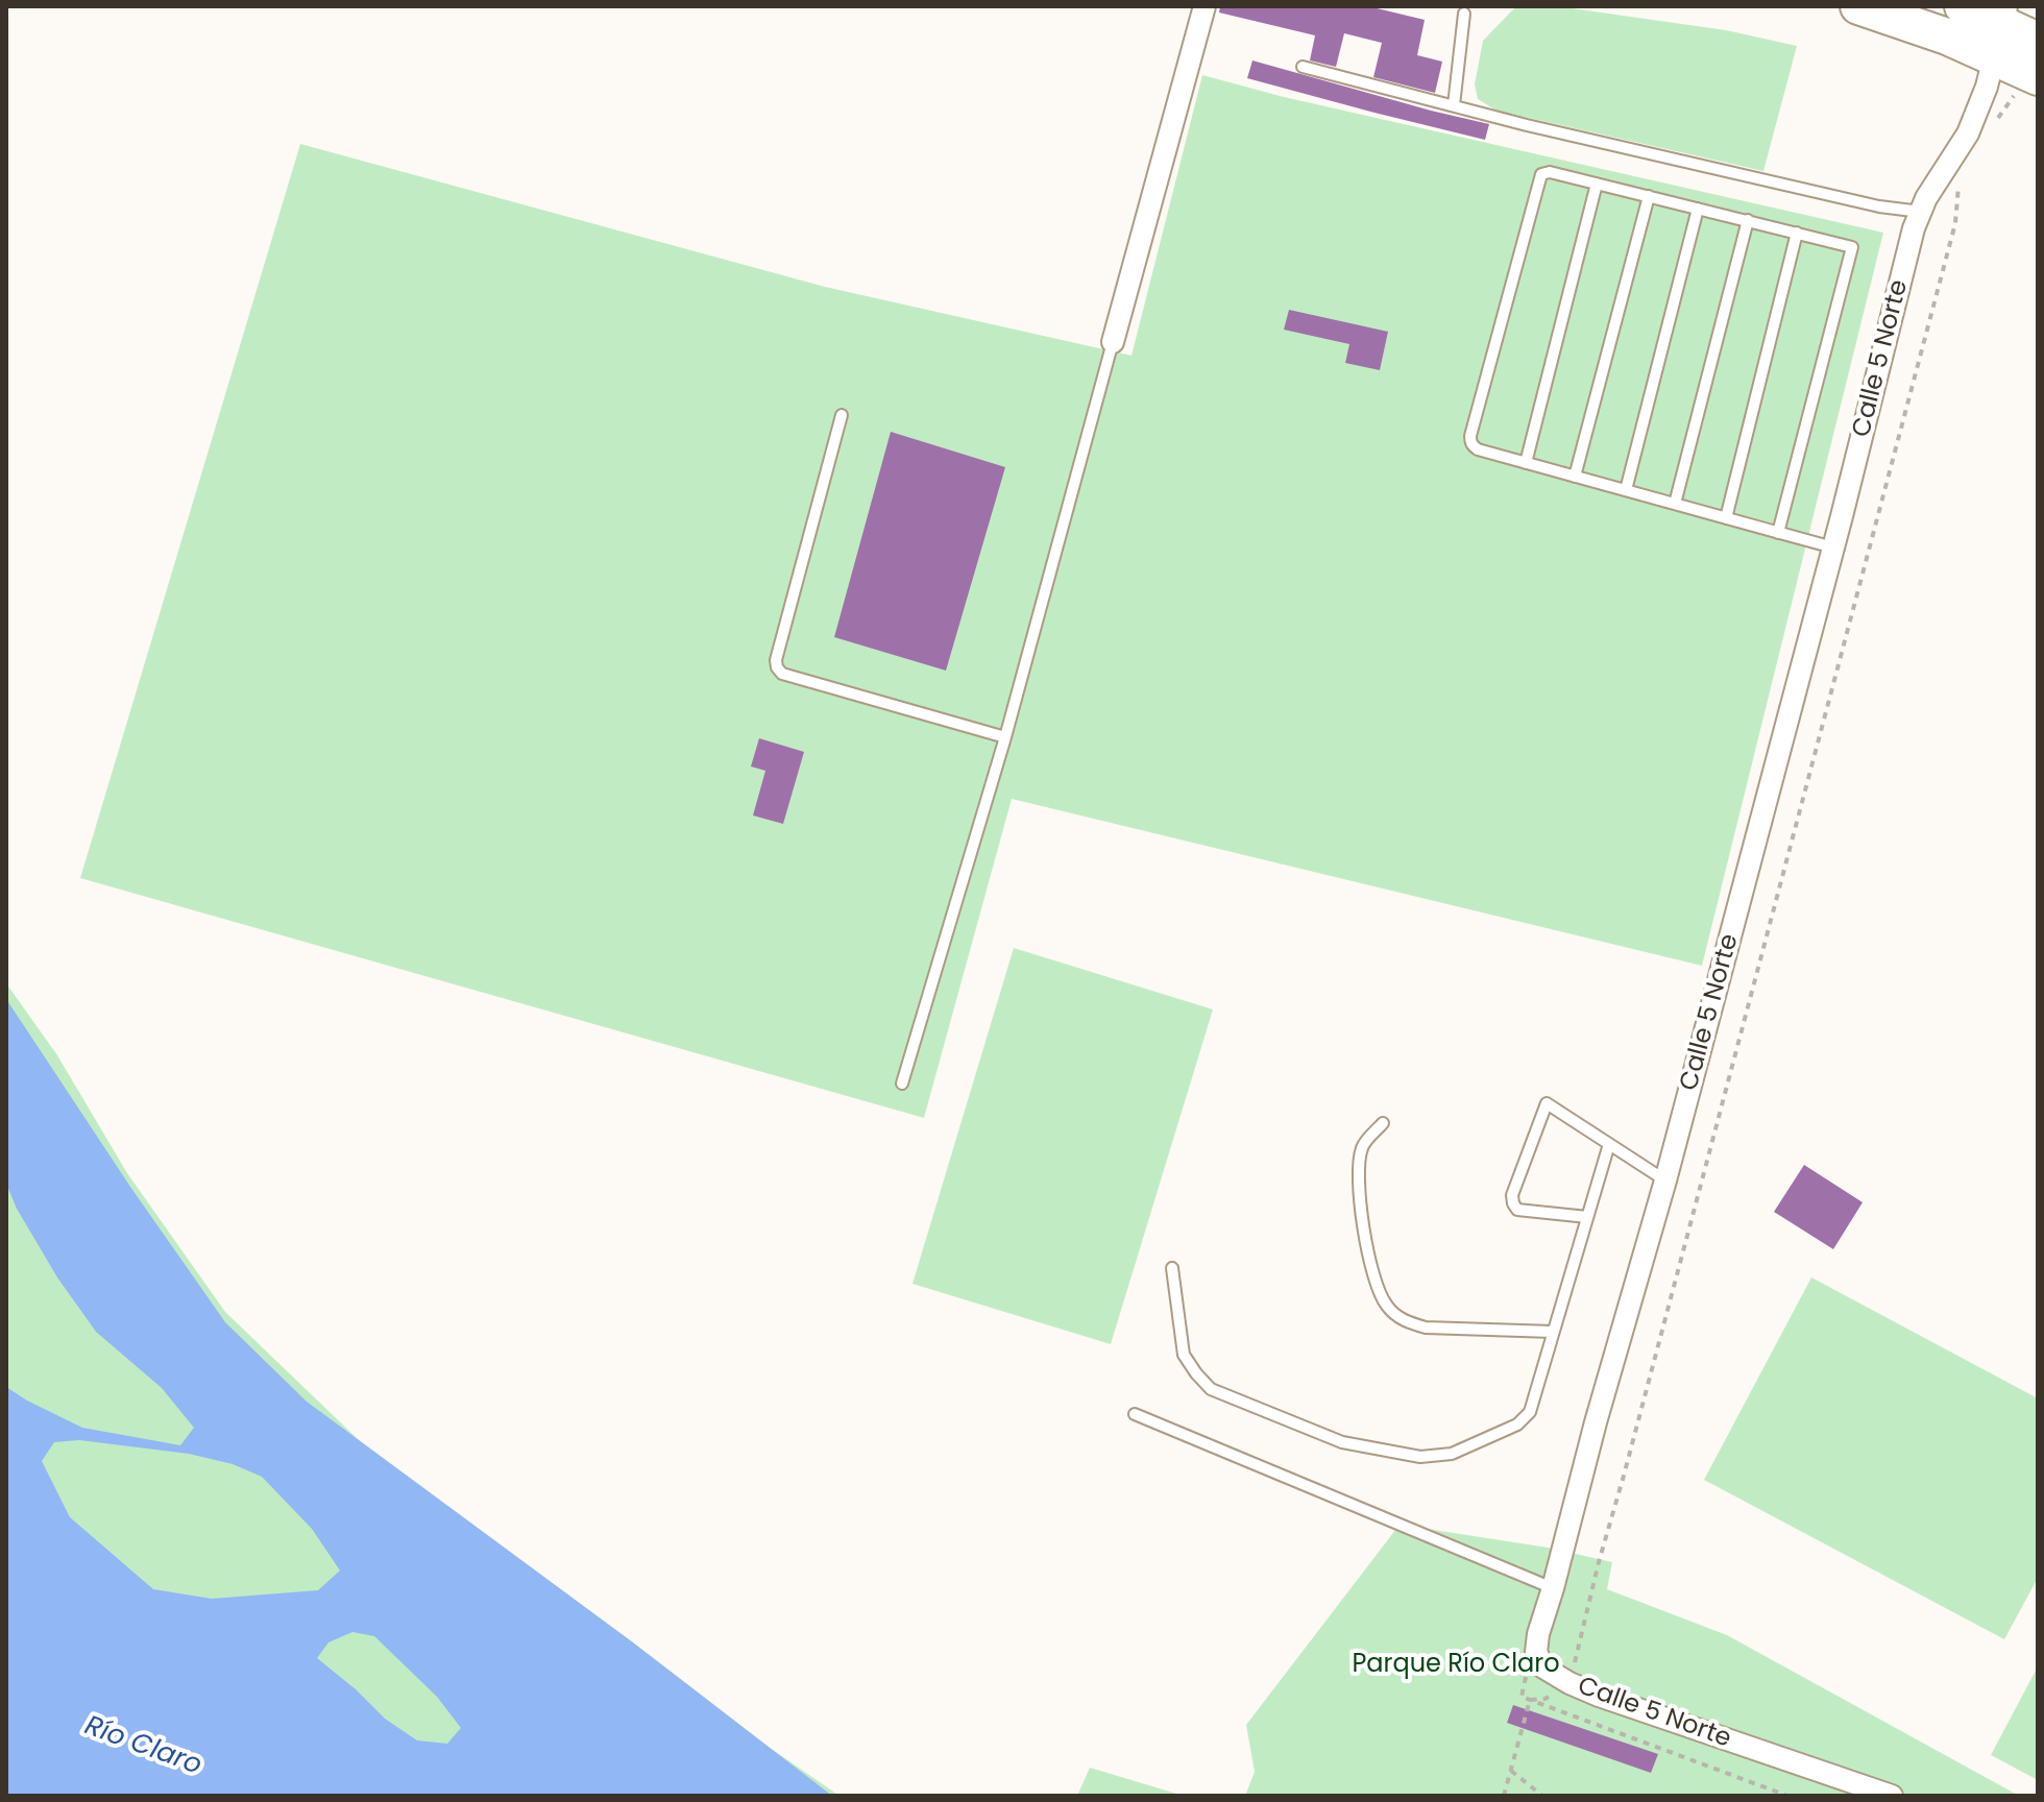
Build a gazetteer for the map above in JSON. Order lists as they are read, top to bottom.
{
  "streets": {
    "street": ["Calle 5 Norte"]
  },
  "water": ["Río Claro"],
  "parks": ["Parque Río Claro"]
}
